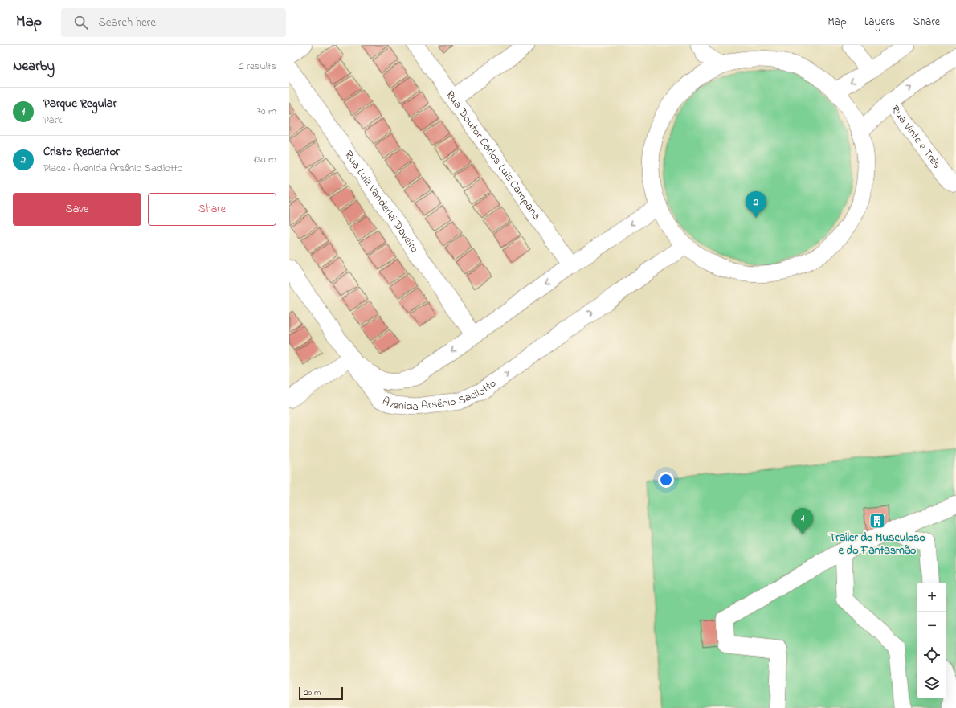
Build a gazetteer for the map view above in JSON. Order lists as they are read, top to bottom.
{
  "streets": {
    "street": [
      "Rua Vinte e Três",
      "Rua Doutor Carlos Luiz Campana",
      "Rua Luiz Vanderlei Daveiro",
      "Avenida Arsênio Sacilotto"
    ]
  },
  "crossings": [
    ["Rua Doutor Carlos Luiz Campana", "Avenida Arsênio Sacilotto"],
    ["Rua Luiz Vanderlei Daveiro", "Avenida Arsênio Sacilotto"]
  ],
  "places": {
    "building": ["Trailer do Musculoso e do Fantasmão"]
  },
  "scale_bar": "20 m",
  "page": {
    "header": "Map",
    "search": "Search here",
    "nav": ["Map", "Layers", "Share"],
    "heading": ["Nearby", "2 results"],
    "list": [
      {
        "mark": "1",
        "name": "Parque Regular",
        "note": "Park",
        "value": "70 m"
      },
      {
        "mark": "2",
        "name": "Cristo Redentor",
        "note": "Place · Avenida Arsênio Sacilotto",
        "value": "130 m"
      }
    ],
    "buttons": ["Save", "Share"],
    "pins": ["2", "1"],
    "map_buttons": ["+", "−"],
    "scale": "20 m"
  }
}
